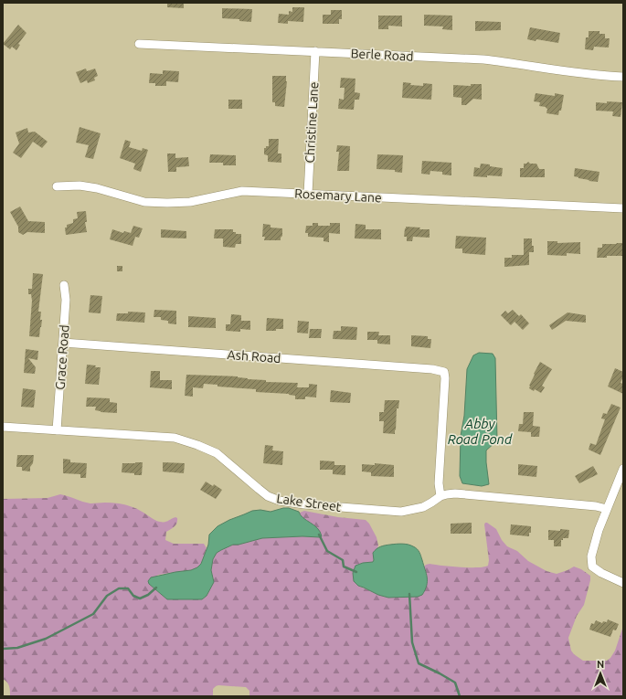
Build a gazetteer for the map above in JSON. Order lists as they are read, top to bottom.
{
  "streets": {
    "street": [
      "Berle Road",
      "Christine Lane",
      "Rosemary Lane",
      "Ash Road",
      "Grace Road",
      "Lake Street"
    ]
  },
  "crossings": [
    ["Berle Road", "Christine Lane"],
    ["Christine Lane", "Rosemary Lane"],
    ["Ash Road", "Grace Road"],
    ["Ash Road", "Lake Street"],
    ["Grace Road", "Lake Street"]
  ],
  "water": ["Abby Road Pond"],
  "north": "top"
}
